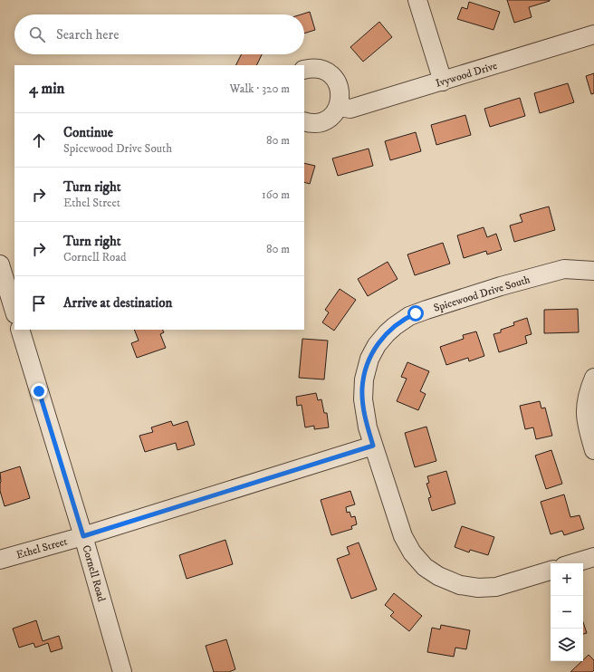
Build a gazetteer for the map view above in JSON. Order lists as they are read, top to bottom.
{
  "streets": {
    "street": [
      "Ivywood Drive",
      "Spicewood Drive South",
      "Ethel Street",
      "Cornell Road"
    ]
  },
  "crossings": [
    ["Spicewood Drive South", "Ethel Street"],
    ["Ethel Street", "Cornell Road"]
  ],
  "page": {
    "search": "Search here",
    "heading": ["4 min", "Walk · 320 m"],
    "list": [
      ["Continue", "Spicewood Drive South", "80 m"],
      ["Turn right", "Ethel Street", "160 m"],
      ["Turn right", "Cornell Road", "80 m"],
      "Arrive at destination"
    ],
    "map_buttons": ["+", "−"]
  }
}
